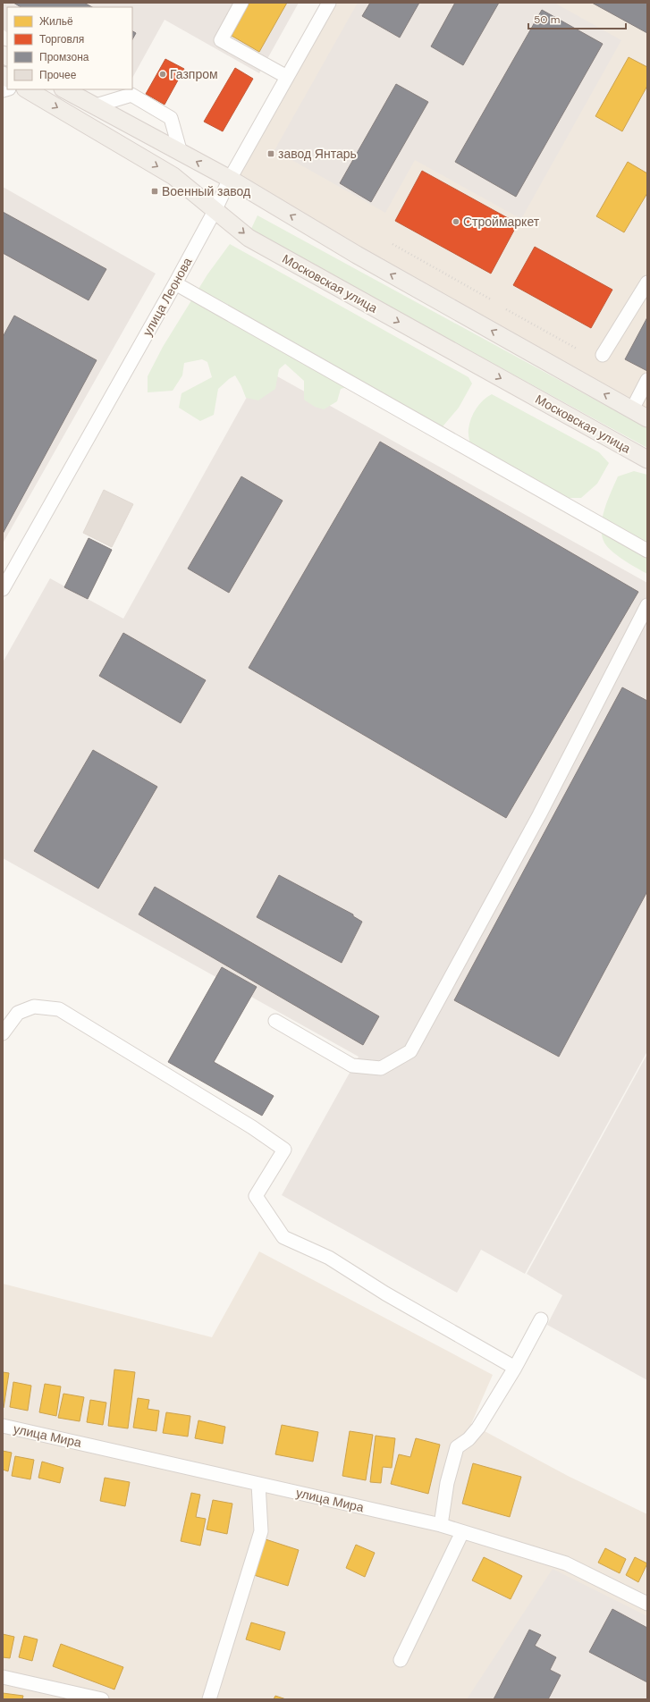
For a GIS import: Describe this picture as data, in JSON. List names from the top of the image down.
{
  "streets": {
    "main road": ["Московская улица"],
    "street": ["улица Леонова", "улица Мира"]
  },
  "crossings": [
    ["Московская улица", "улица Леонова"]
  ],
  "places": {
    "other": ["Газпром", "Строймаркет"],
    "transit": ["завод Янтарь", "Военный завод"]
  },
  "legend": [
    "Жильё",
    "Торговля",
    "Промзона",
    "Прочее"
  ],
  "scale_bar": "50 m"
}
